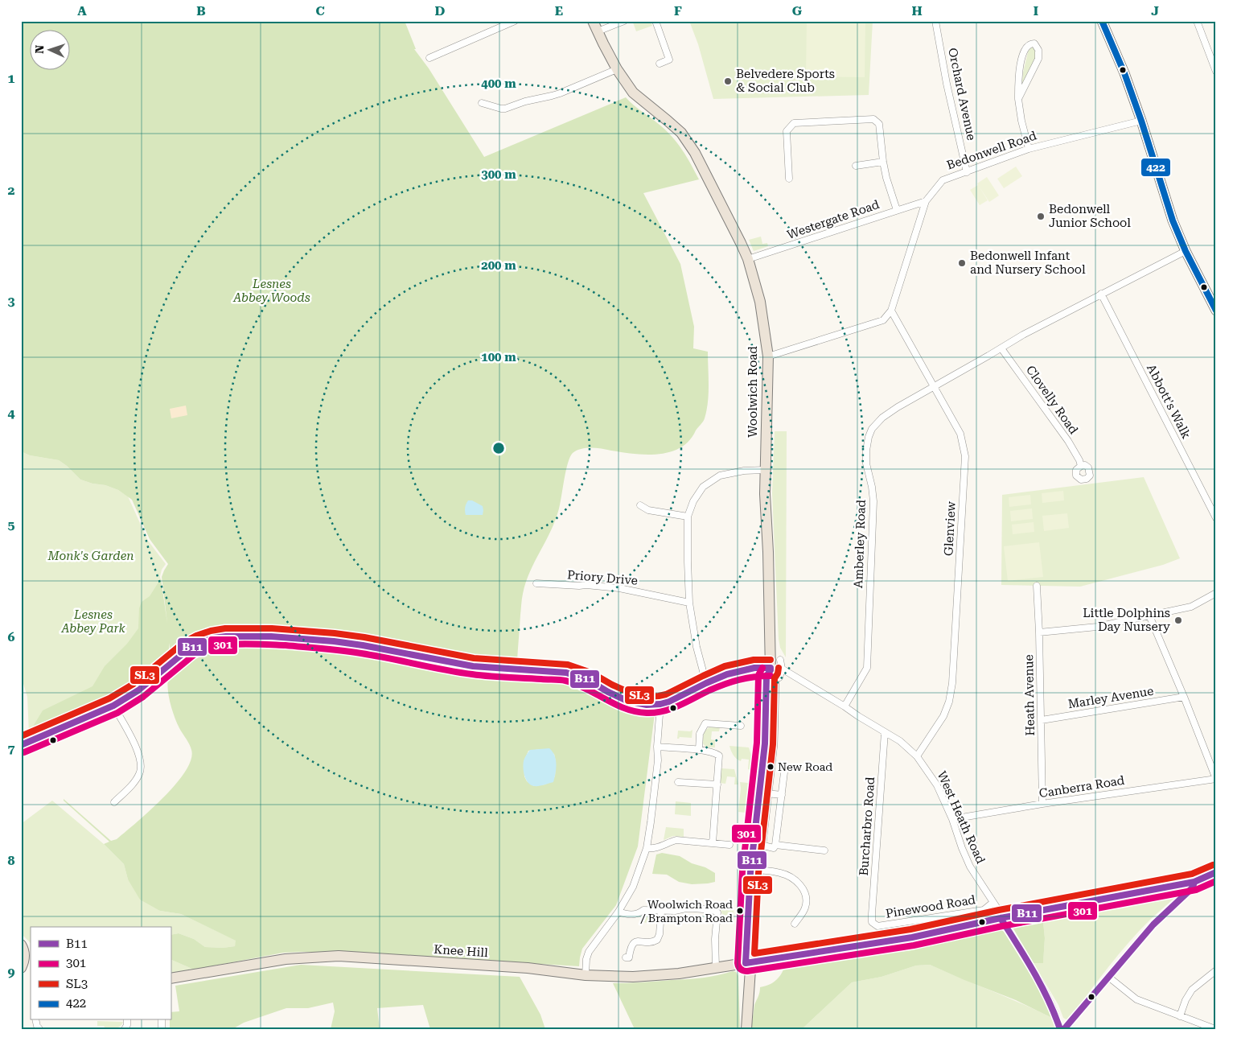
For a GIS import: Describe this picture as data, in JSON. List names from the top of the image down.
{
  "streets": {
    "main road": ["Woolwich Road", "Knee Hill"],
    "street": [
      "Orchard Avenue",
      "Bedonwell Road",
      "Westergate Road",
      "Clovelly Road",
      "Abbott's Walk",
      "Glenview",
      "Amberley Road",
      "Priory Drive",
      "Heath Avenue",
      "Marley Avenue",
      "Canberra Road",
      "West Heath Road",
      "Burcharbro Road",
      "Pinewood Road"
    ]
  },
  "crossings": [
    ["Orchard Avenue", "Bedonwell Road"],
    ["Bedonwell Road", "Westergate Road"],
    ["Bedonwell Road", "Glenview"],
    ["Westergate Road", "Woolwich Road"],
    ["Woolwich Road", "Knee Hill"],
    ["Clovelly Road", "Amberley Road"],
    ["Abbott's Walk", "Amberley Road"],
    ["Glenview", "Amberley Road"],
    ["Glenview", "West Heath Road"],
    ["Amberley Road", "West Heath Road"],
    ["Heath Avenue", "Marley Avenue"],
    ["Heath Avenue", "Canberra Road"],
    ["Canberra Road", "West Heath Road"],
    ["West Heath Road", "Burcharbro Road"],
    ["West Heath Road", "Pinewood Road"],
    ["Burcharbro Road", "Pinewood Road"]
  ],
  "parks": ["Lesnes Abbey Woods", "Monk's Garden", "Lesnes Abbey Park"],
  "places": [
    "Belvedere Sports & Social Club",
    "Bedonwell Junior School",
    "Bedonwell Infant and Nursery School",
    "Little Dolphins Day Nursery",
    "New Road",
    "Woolwich Road / Brampton Road"
  ],
  "lines": [
    "transit line 422",
    "transit line SL3",
    "transit line B11",
    "transit line 301"
  ],
  "legend": [
    "B11",
    "301",
    "SL3",
    "422"
  ],
  "north": "left",
  "grid": {
    "columns": [
      "A",
      "B",
      "C",
      "D",
      "E",
      "F",
      "G",
      "H",
      "I",
      "J"
    ],
    "rows": [
      "1",
      "2",
      "3",
      "4",
      "5",
      "6",
      "7",
      "8",
      "9"
    ]
  },
  "rings": [
    "400 m",
    "300 m",
    "200 m",
    "100 m"
  ]
}
